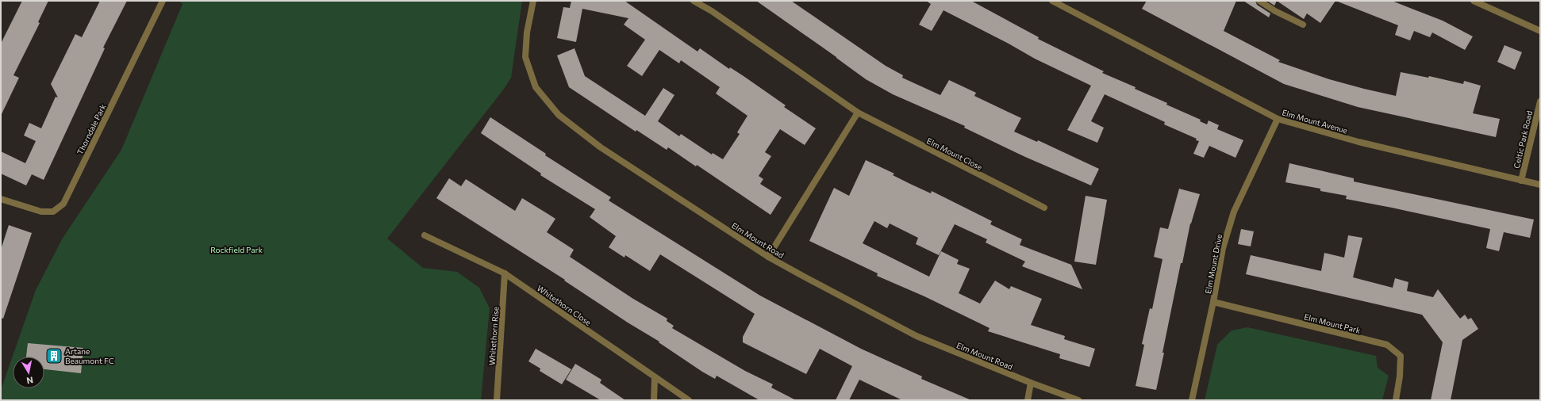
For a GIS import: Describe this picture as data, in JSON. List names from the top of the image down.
{
  "streets": {
    "street": [
      "Elm Mount Avenue",
      "Thorndale Park",
      "Celtic Park Road",
      "Elm Mount Close",
      "Elm Mount Road",
      "Elm Mount Drive",
      "Whitethorn Close",
      "Elm Mount Park",
      "Whitethorn Rise"
    ]
  },
  "crossings": [
    ["Elm Mount Avenue", "Celtic Park Road"],
    ["Elm Mount Avenue", "Elm Mount Drive"],
    ["Elm Mount Drive", "Elm Mount Park"],
    ["Whitethorn Close", "Whitethorn Rise"]
  ],
  "parks": ["Rockfield Park"],
  "places": {
    "building": ["Artane Beaumont FC"]
  },
  "north": "bottom"
}
